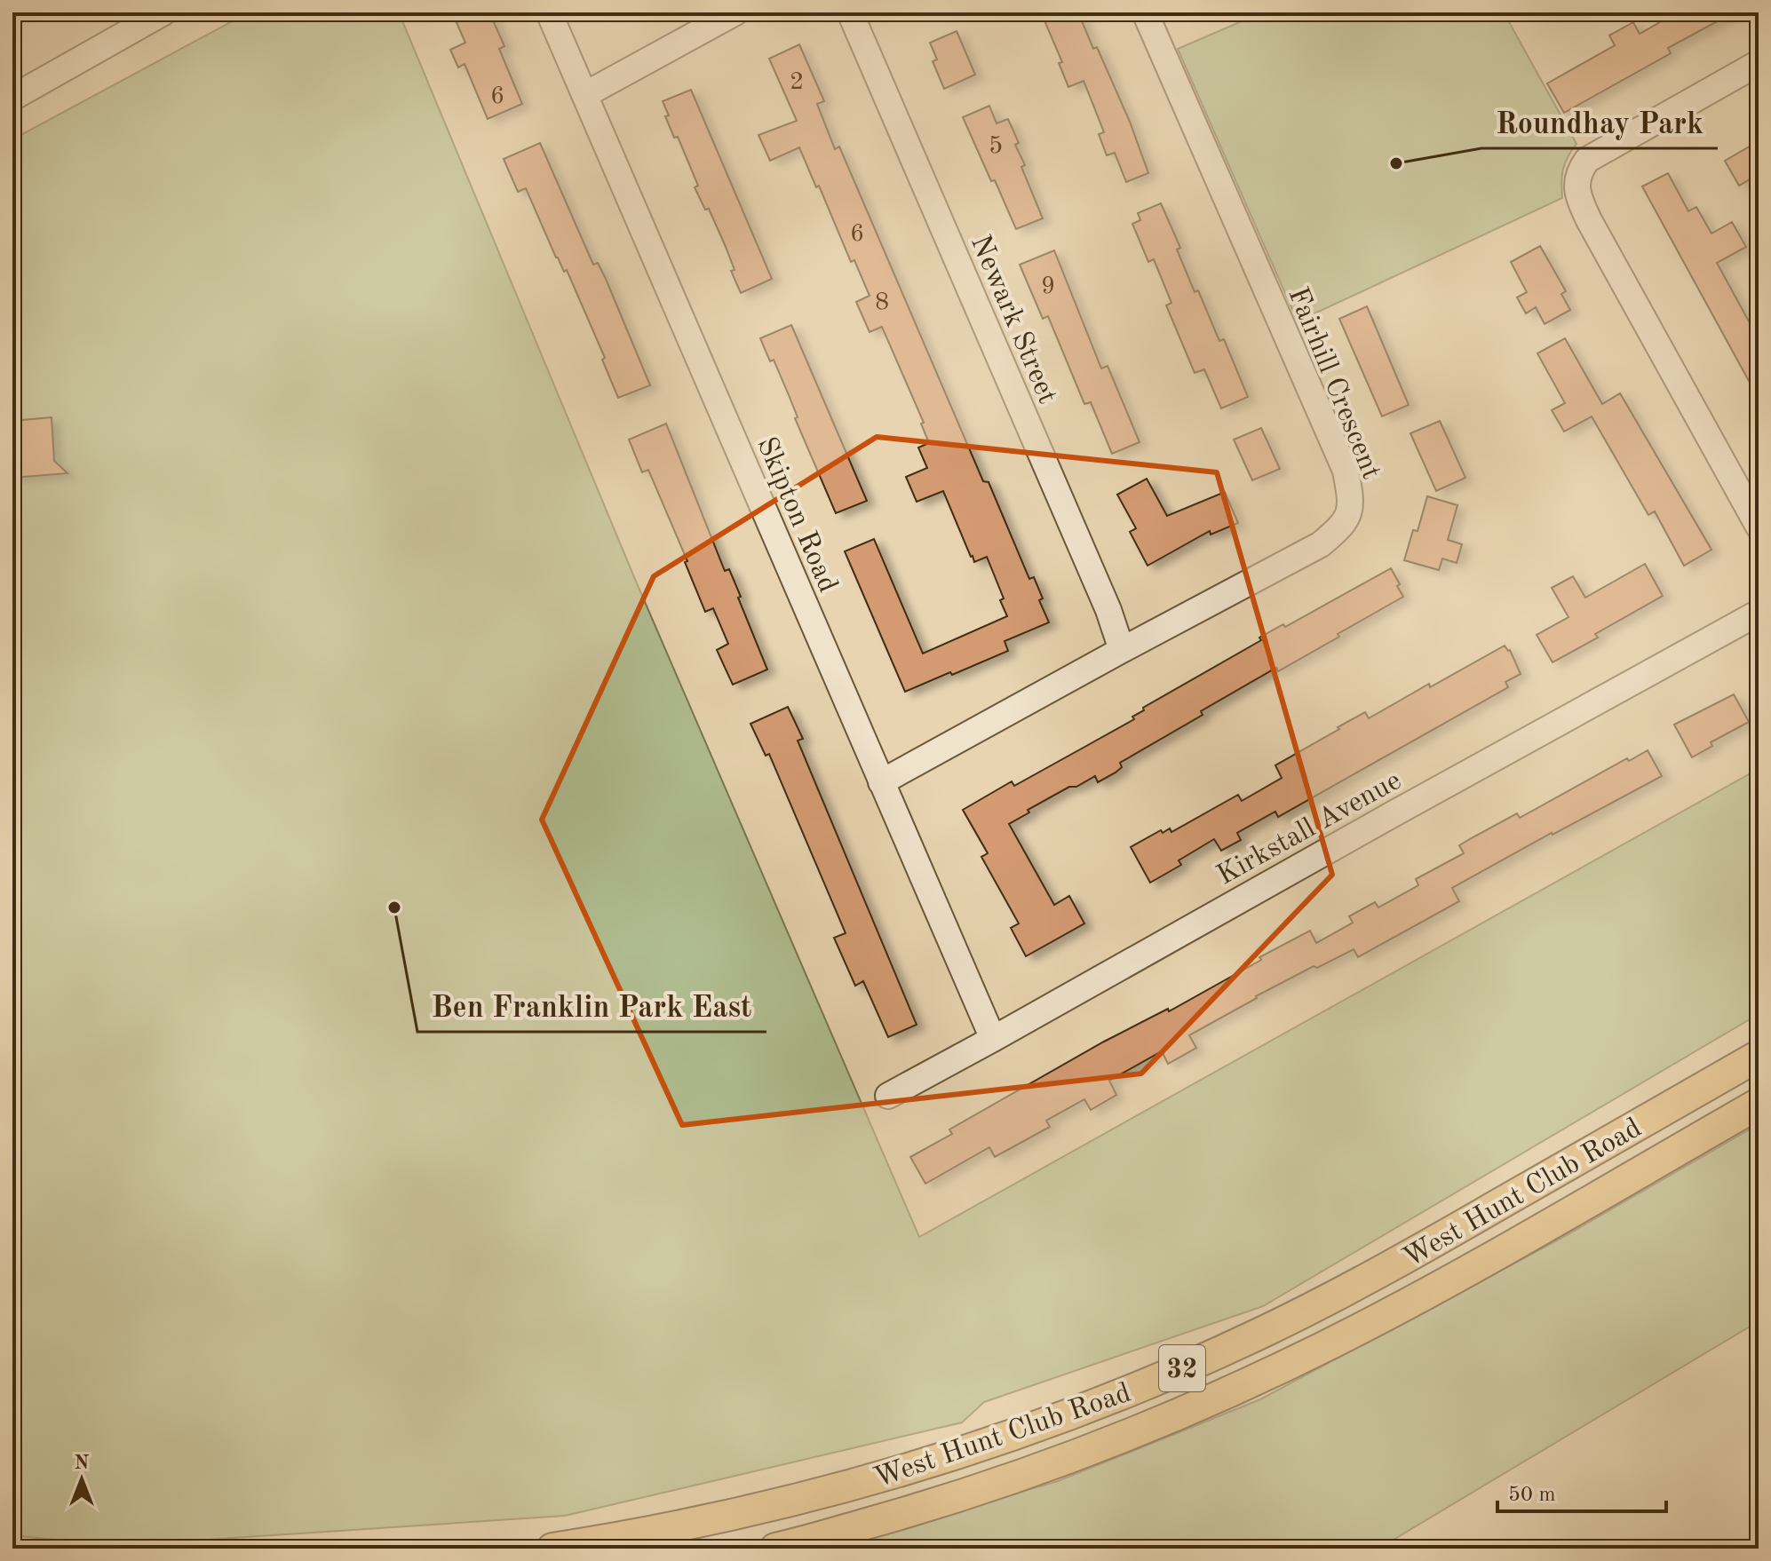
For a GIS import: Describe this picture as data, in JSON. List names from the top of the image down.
{
  "streets": {
    "main road": ["West Hunt Club Road", "32"],
    "street": [
      "Newark Street",
      "Fairhill Crescent",
      "Skipton Road",
      "Kirkstall Avenue"
    ]
  },
  "crossings": [
    ["Newark Street", "Fairhill Crescent"],
    ["Fairhill Crescent", "Skipton Road"],
    ["Skipton Road", "Kirkstall Avenue"]
  ],
  "places": ["Roundhay Park", "Ben Franklin Park East"],
  "house_numbers": [
    "2",
    "6",
    "5",
    "6",
    "9",
    "8"
  ],
  "scale_bar": "50 m",
  "north": "top"
}
